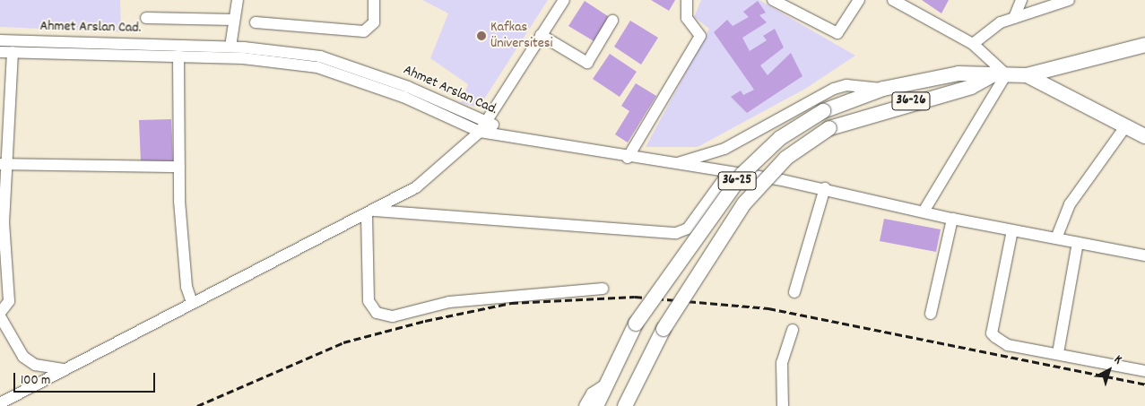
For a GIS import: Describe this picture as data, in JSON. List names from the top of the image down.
{
  "streets": {
    "main road": ["36-26", "36-25"],
    "street": ["Ahmet Arslan Cad."]
  },
  "crossings": [
    ["36-26", "36-25"]
  ],
  "places": ["Kafkas Üniversitesi"],
  "scale_bar": "100 m",
  "north": "top right"
}
